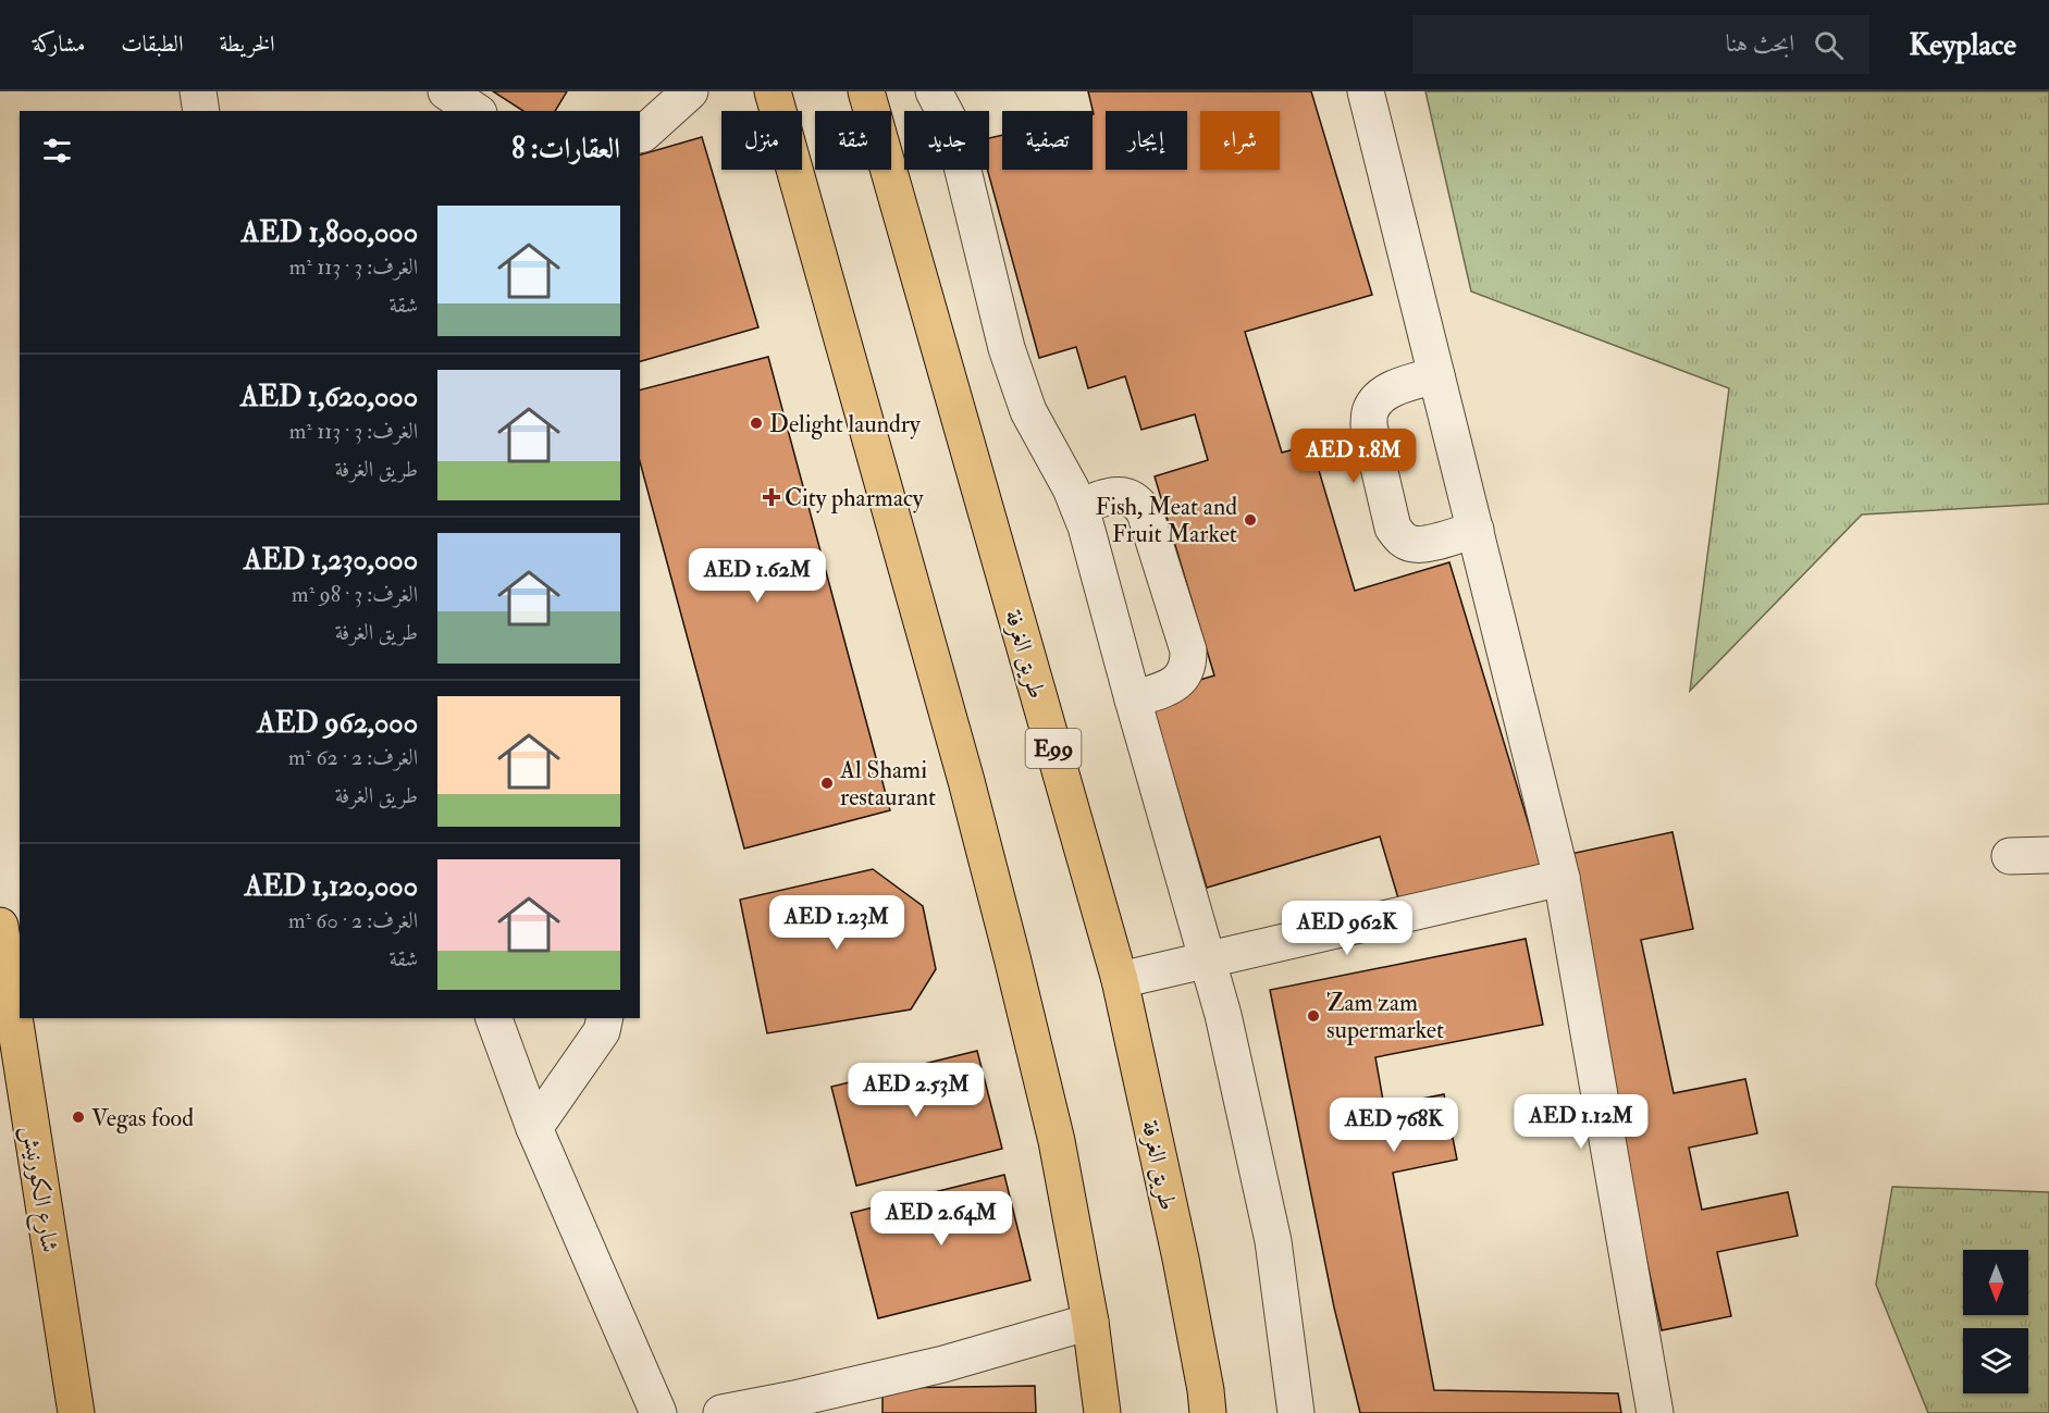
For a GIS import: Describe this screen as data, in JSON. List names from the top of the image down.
{
  "streets": {
    "highway": ["طريق الغرفة", "E99", "شارع الكورنيش"]
  },
  "places": {
    "other": [
      "Delight laundry",
      "Fish, Meat and Fruit Market",
      "Al Shami restaurant",
      "Zam zam supermarket",
      "Vegas food"
    ],
    "health": ["City pharmacy"]
  },
  "north": "bottom",
  "page": {
    "header": "Keyplace",
    "search": "ابحث هنا",
    "nav": ["الخريطة", "الطبقات", "مشاركة"],
    "chip": [
      "شراء",
      "إيجار",
      "تصفية",
      "جديد",
      "شقة",
      "منزل"
    ],
    "heading": "العقارات: 8",
    "list": [
      {
        "name": "AED 1,800,000",
        "note": "الغرف: 3 · 113 m² · شقة"
      },
      {
        "name": "AED 1,620,000",
        "note": "الغرف: 3 · 113 m² · طريق الغرفة"
      },
      {
        "name": "AED 1,230,000",
        "note": "الغرف: 3 · 98 m² · طريق الغرفة"
      },
      {
        "name": "AED 962,000",
        "note": "الغرف: 2 · 62 m² · طريق الغرفة"
      },
      {
        "name": "AED 1,120,000",
        "note": "الغرف: 2 · 60 m² · شقة"
      }
    ],
    "price": [
      "AED 1.8M",
      "AED 1.62M",
      "AED 1.23M",
      "AED 962K",
      "AED 2.53M",
      "AED 1.12M",
      "AED 768K",
      "AED 2.64M"
    ]
  }
}
